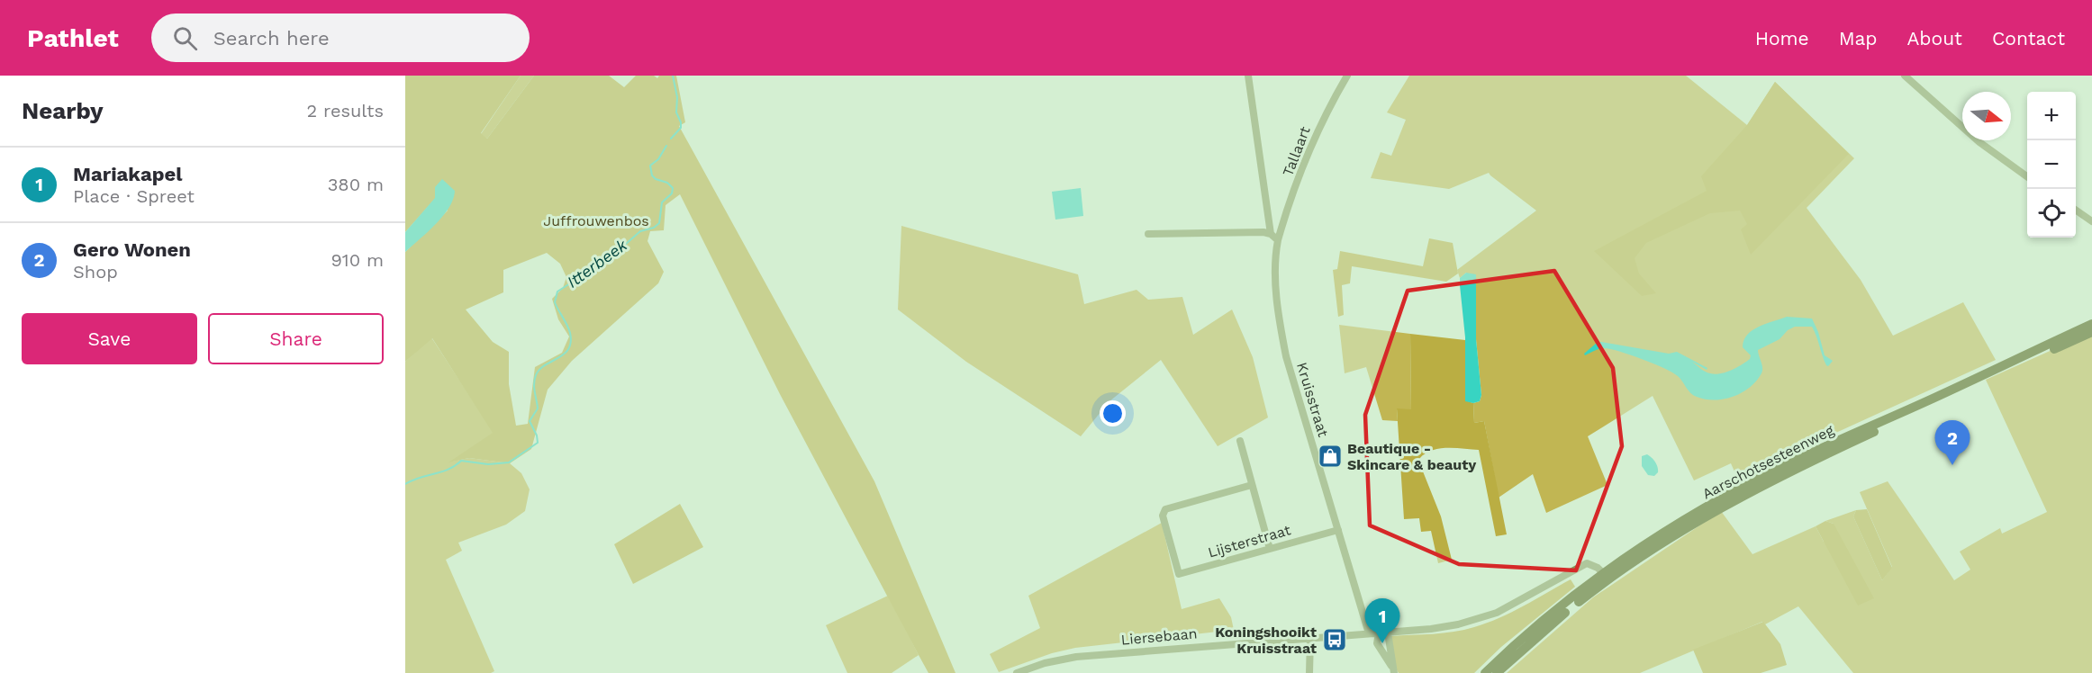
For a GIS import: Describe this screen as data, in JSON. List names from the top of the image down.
{
  "streets": {
    "main road": ["Aarschotsesteenweg"],
    "street": [
      "Tallaart",
      "Kruisstraat",
      "Lijsterstraat",
      "Liersebaan"
    ]
  },
  "crossings": [
    ["Tallaart", "Kruisstraat"],
    ["Kruisstraat", "Lijsterstraat"],
    ["Kruisstraat", "Liersebaan"],
    ["Aarschotsesteenweg", "Liersebaan"]
  ],
  "water": ["Itterbeek"],
  "parks": ["Juffrouwenbos"],
  "places": {
    "shop": ["Beautique - Skincare & beauty"],
    "bus stop": ["Koningshooikt Kruisstraat"]
  },
  "north": "right",
  "page": {
    "header": "Pathlet",
    "search": "Search here",
    "nav": [
      "Home",
      "Map",
      "About",
      "Contact"
    ],
    "heading": ["Nearby", "2 results"],
    "map_buttons": ["+", "−"],
    "list": [
      {
        "mark": "1",
        "name": "Mariakapel",
        "note": "Place · Spreet",
        "value": "380 m"
      },
      {
        "mark": "2",
        "name": "Gero Wonen",
        "note": "Shop",
        "value": "910 m"
      }
    ],
    "buttons": ["Save", "Share"],
    "pins": ["2", "1"]
  }
}
